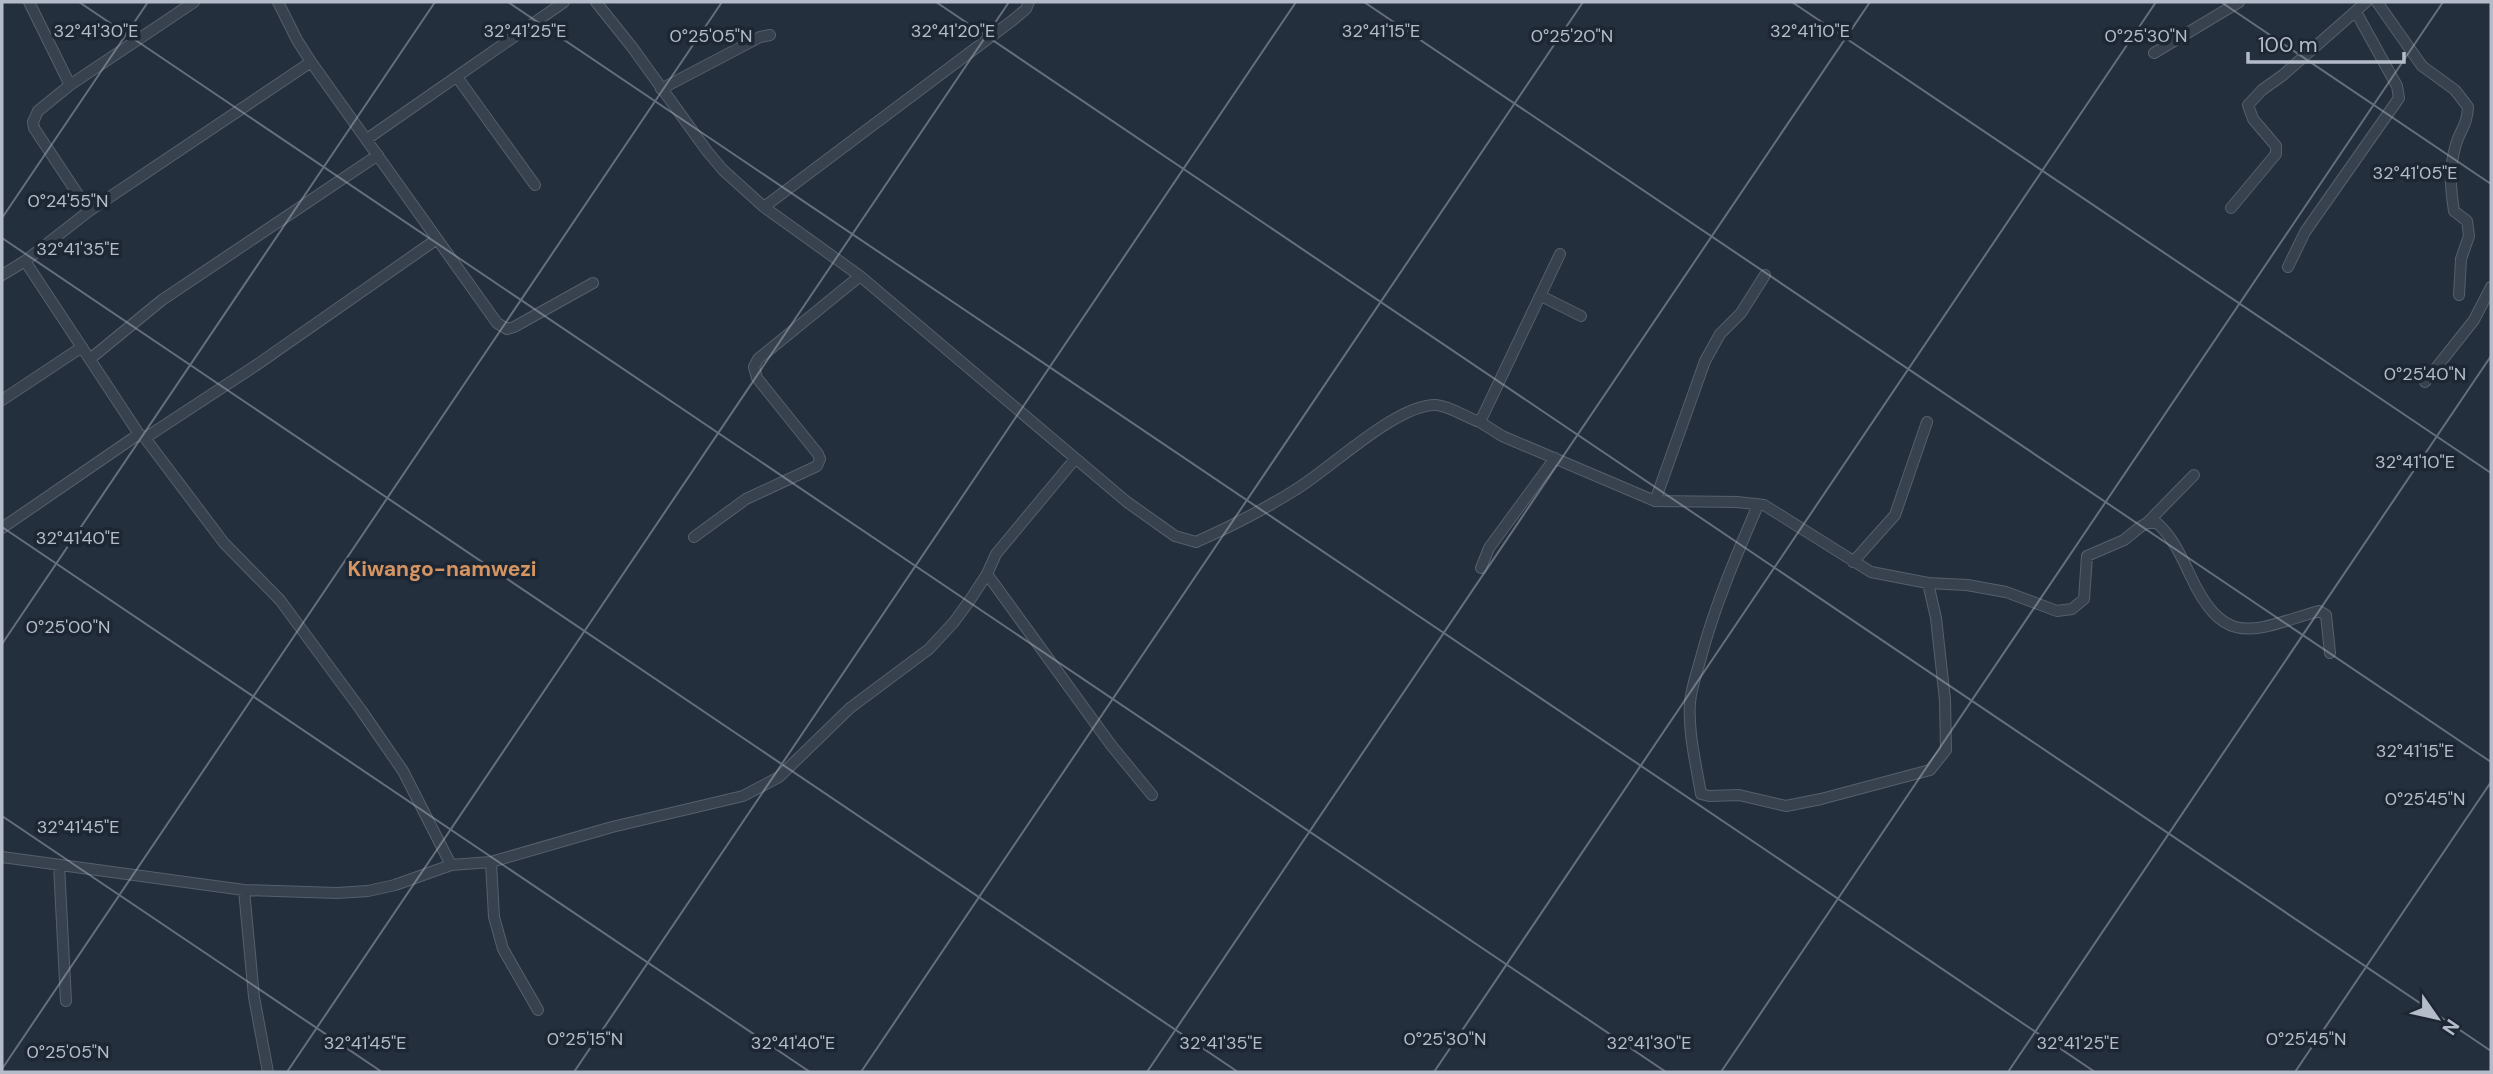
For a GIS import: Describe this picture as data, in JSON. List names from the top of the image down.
{
  "districts": ["Kiwango-namwezi"],
  "scale_bar": "100 m",
  "north": "bottom right",
  "coordinates": [
    "32°41'30\"E",
    "32°41'25\"E",
    "32°41'20\"E",
    "32°41'15\"E",
    "32°41'10\"E",
    "0°25'20\"N",
    "0°25'30\"N",
    "0°25'05\"N",
    "32°41'05\"E",
    "0°24'55\"N",
    "32°41'35\"E",
    "0°25'40\"N",
    "32°41'40\"E",
    "0°25'00\"N",
    "0°25'45\"N",
    "32°41'45\"E",
    "0°25'15\"N"
  ]
}
